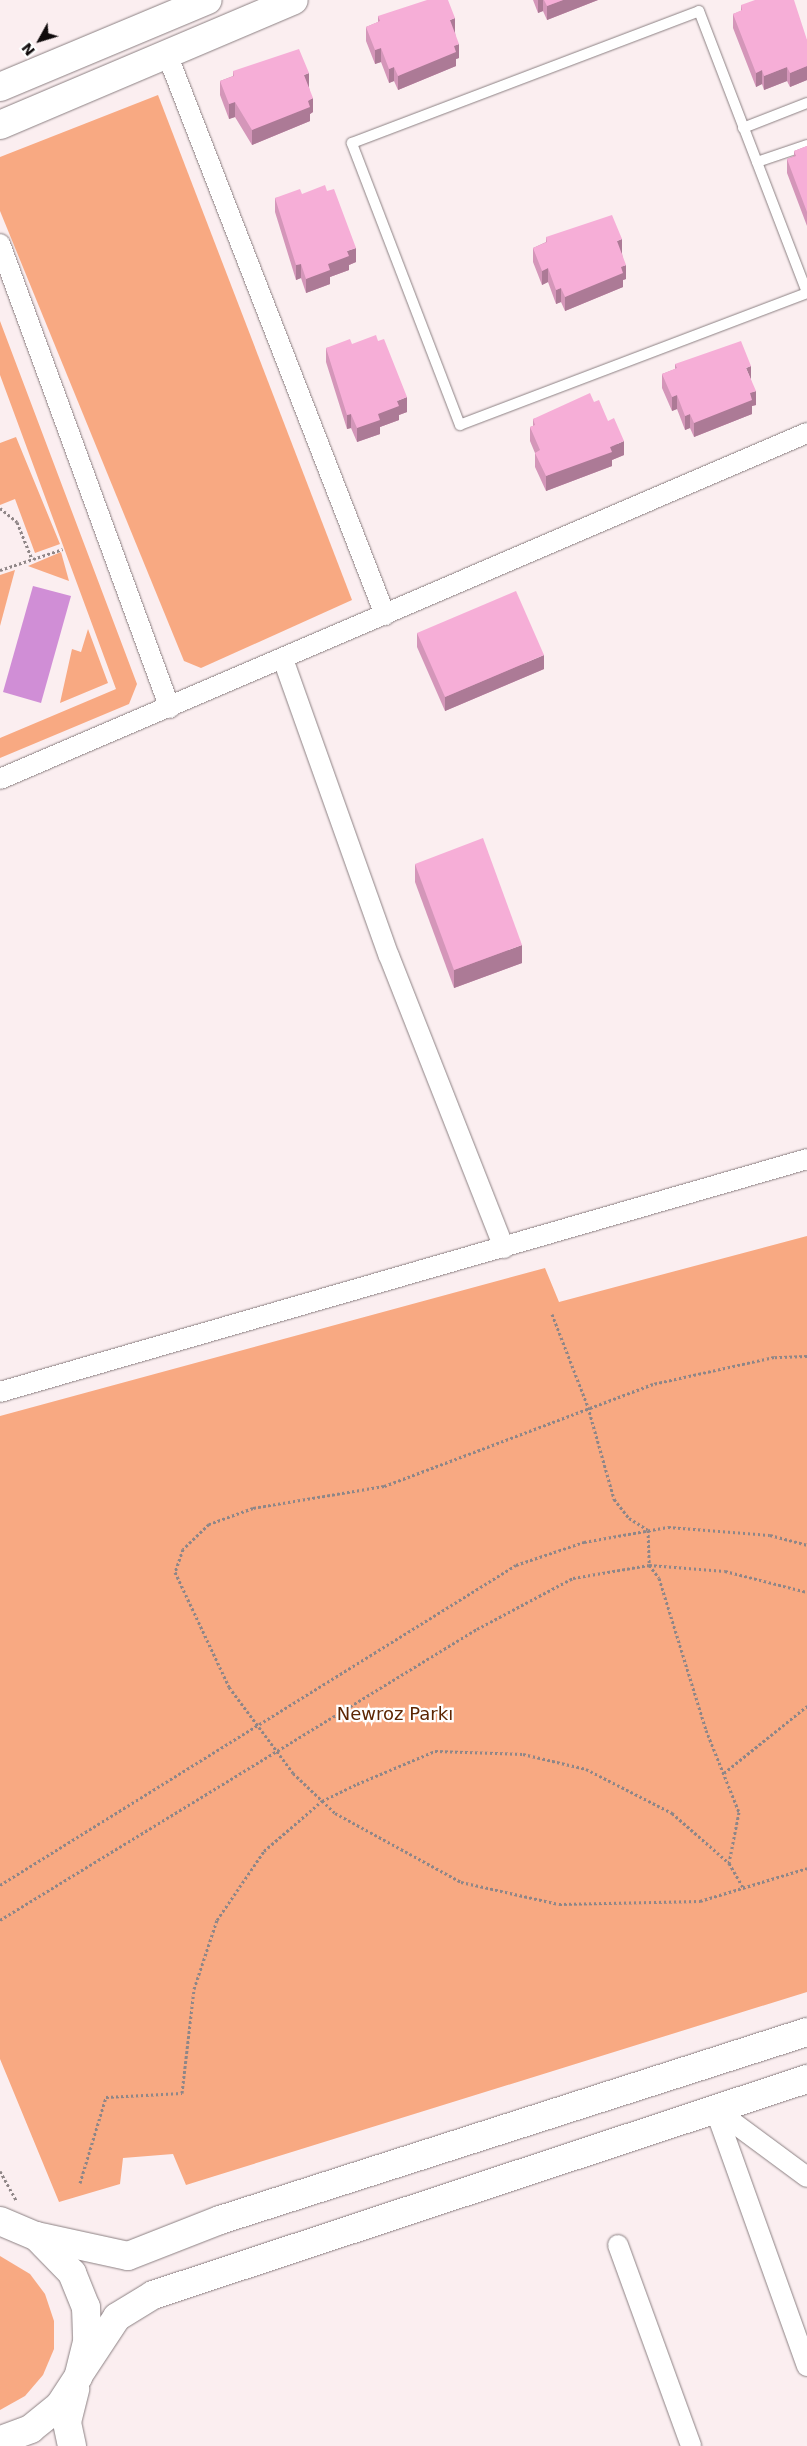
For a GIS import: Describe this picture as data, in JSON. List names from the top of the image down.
{
  "parks": ["Newroz Parkı"],
  "north": "bottom left"
}
